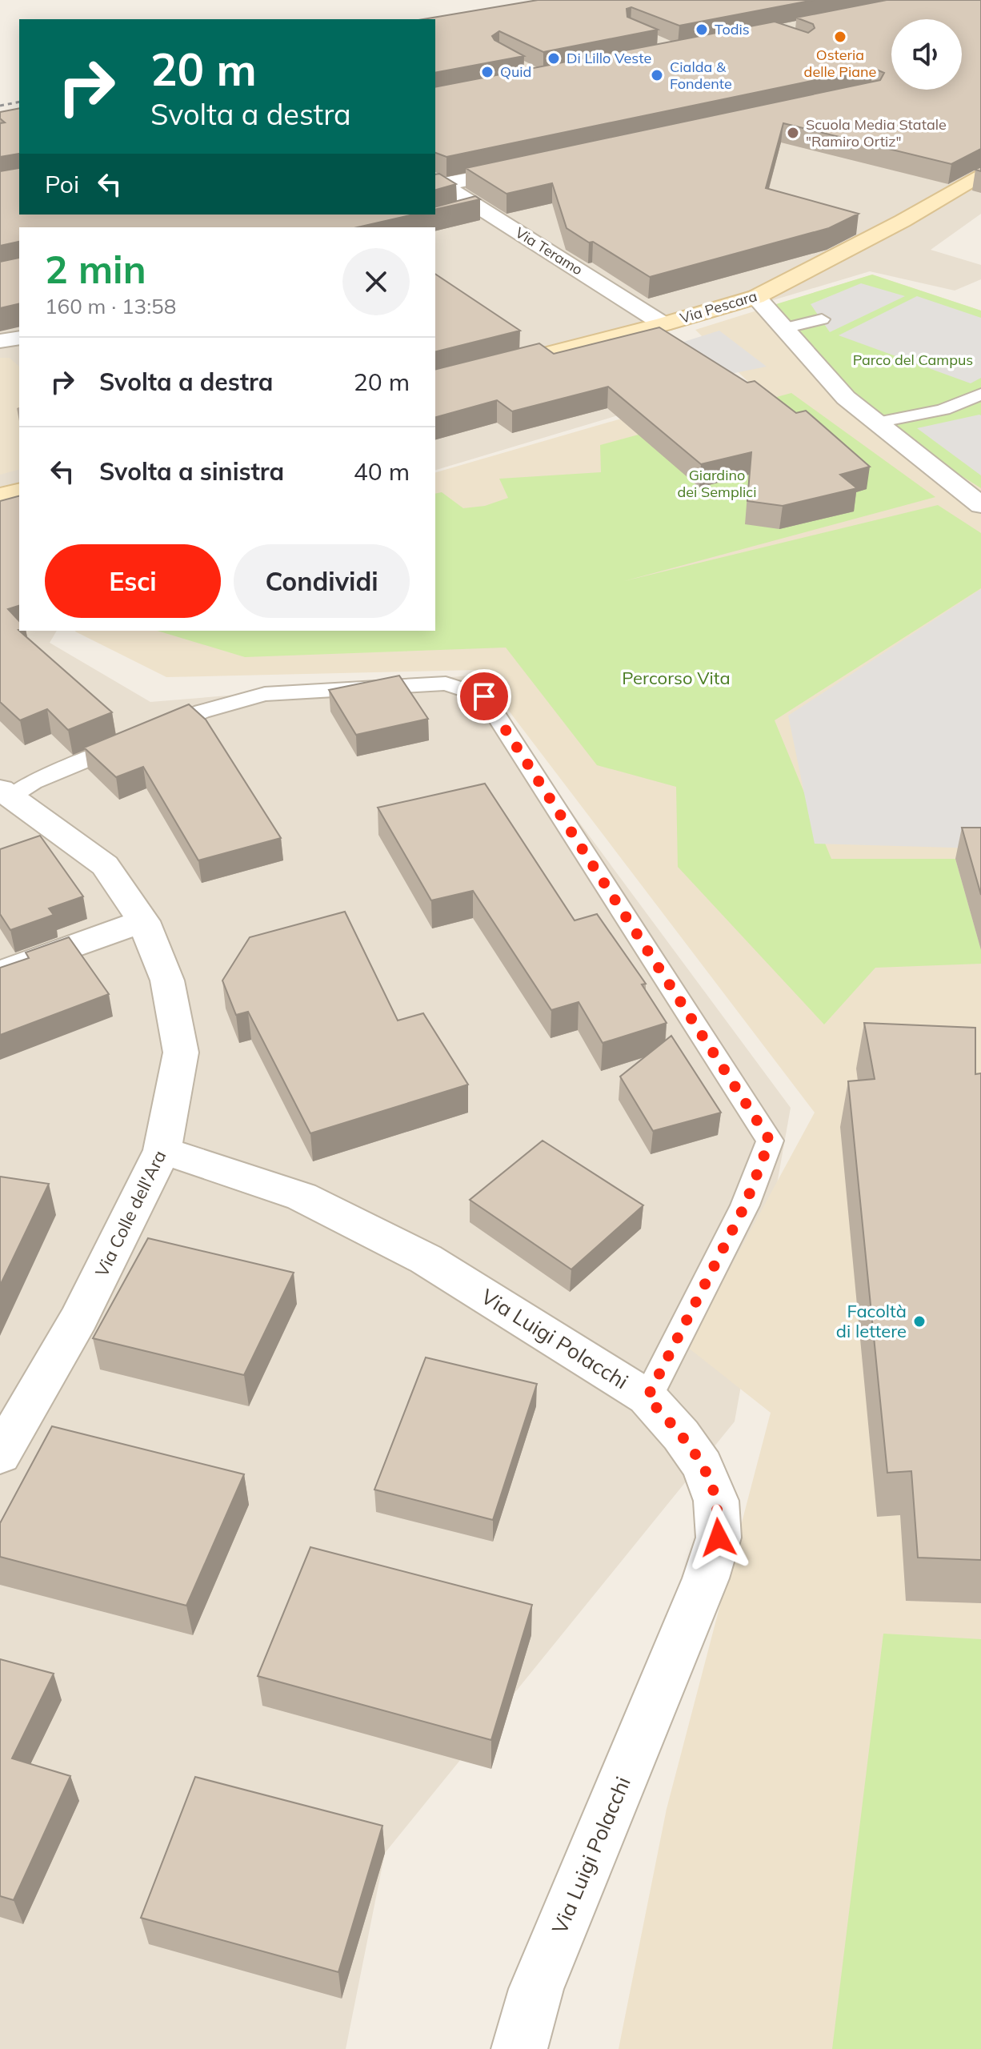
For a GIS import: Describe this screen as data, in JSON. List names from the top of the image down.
{
  "streets": {
    "street": [
      "Via Teramo",
      "Via Pescara",
      "Via Colle dell'Ara",
      "Via Luigi Polacchi"
    ]
  },
  "crossings": [
    ["Via Teramo", "Via Pescara"],
    ["Via Colle dell'Ara", "Via Luigi Polacchi"]
  ],
  "parks": ["Parco del Campus", "Giardino dei Semplici", "Percorso Vita"],
  "places": [
    "Todis",
    "Osteria delle Piane",
    "Di Lillo Veste",
    "Quid",
    "Cialda & Fondente",
    "Scuola Media Statale \"Ramiro Ortiz\"",
    "Facoltà di lettere"
  ],
  "page": {
    "turn": ["20 m", "Svolta a destra"],
    "then": "Poi",
    "heading": ["2 min", "160 m · 13:58"],
    "list": [
      {
        "name": "Svolta a destra",
        "value": "20 m"
      },
      {
        "name": "Svolta a sinistra",
        "value": "40 m"
      }
    ],
    "buttons": ["Esci", "Condividi"]
  }
}
